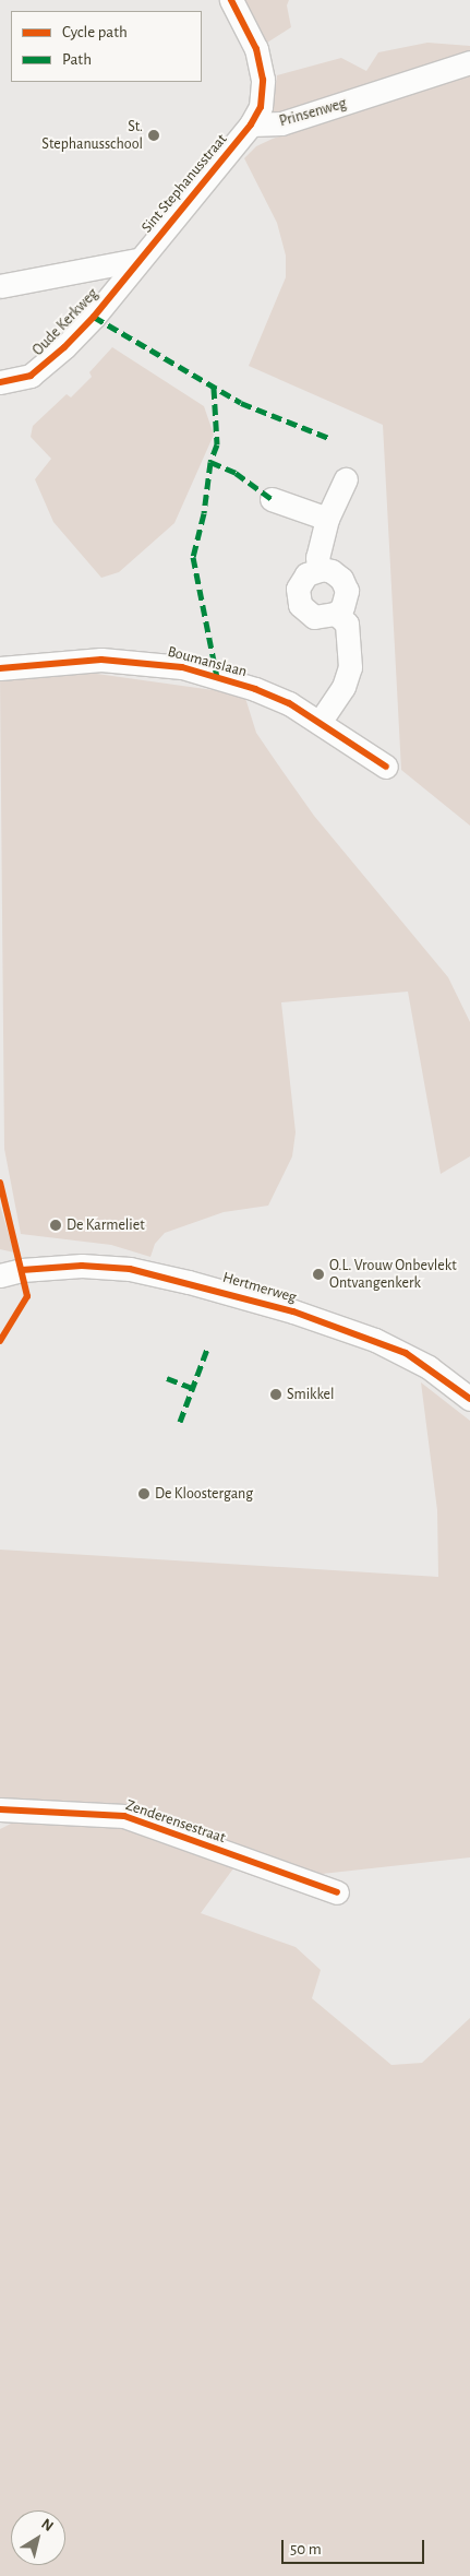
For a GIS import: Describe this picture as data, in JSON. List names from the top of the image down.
{
  "streets": {
    "street": [
      "Prinsenweg",
      "Sint Stephanusstraat",
      "Oude Kerkweg",
      "Boumanslaan",
      "Hertmerweg",
      "Zenderensestraat"
    ]
  },
  "crossings": [
    ["Prinsenweg", "Sint Stephanusstraat"],
    ["Sint Stephanusstraat", "Oude Kerkweg"]
  ],
  "places": [
    "St. Stephanusschool",
    "De Karmeliet",
    "O.L. Vrouw Onbevlekt Ontvangenkerk",
    "Smikkel",
    "De Kloostergang"
  ],
  "legend": ["Cycle path", "Path"],
  "scale_bar": "50 m",
  "north": "top right"
}
